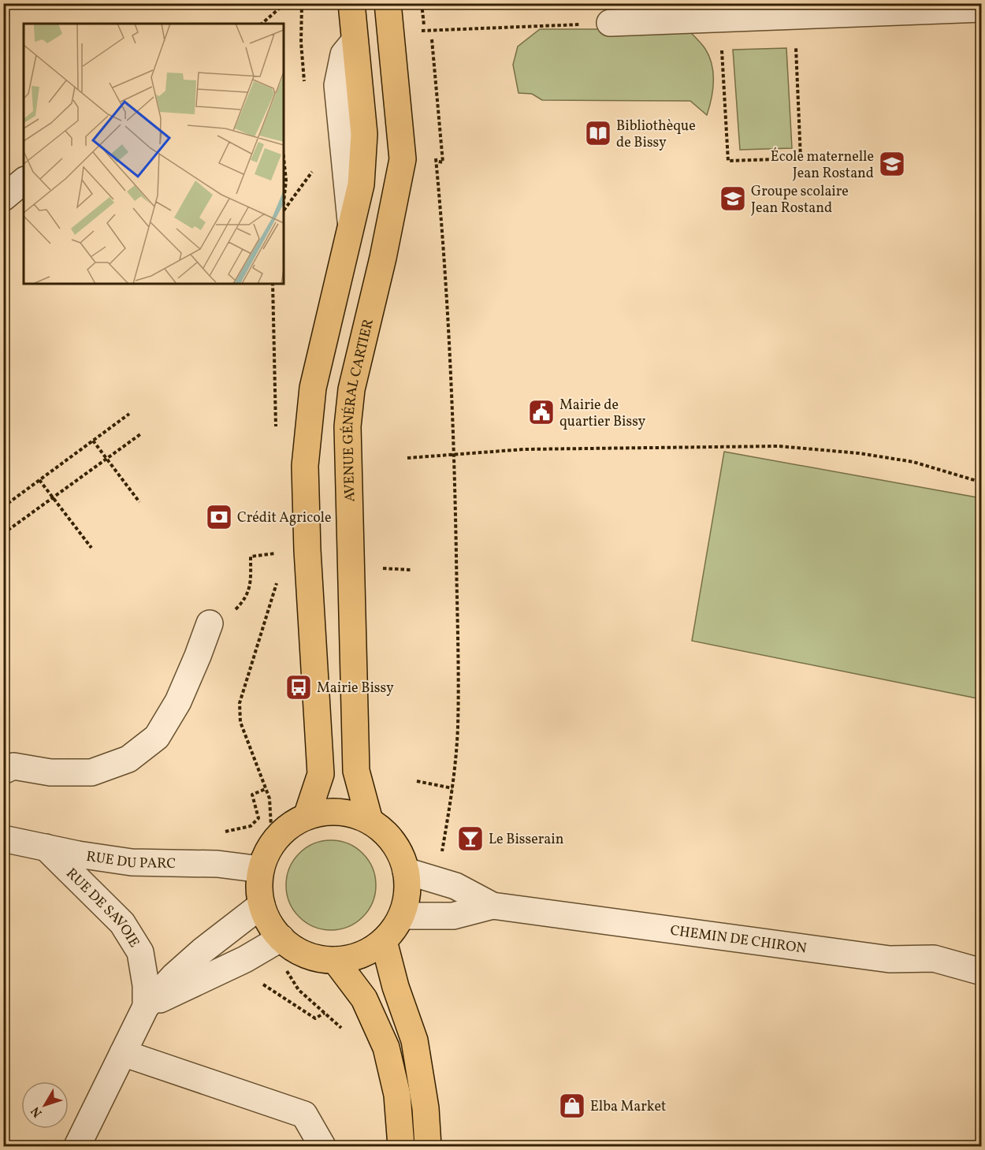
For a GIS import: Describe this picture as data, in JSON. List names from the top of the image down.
{
  "streets": {
    "main road": ["AVENUE GÉNÉRAL CARTIER"],
    "street": ["RUE DU PARC", "RUE DE SAVOIE", "CHEMIN DE CHIRON"]
  },
  "crossings": [
    ["AVENUE GÉNÉRAL CARTIER", "RUE DU PARC"],
    ["AVENUE GÉNÉRAL CARTIER", "RUE DE SAVOIE"],
    ["AVENUE GÉNÉRAL CARTIER", "CHEMIN DE CHIRON"],
    ["RUE DU PARC", "RUE DE SAVOIE"],
    ["RUE DU PARC", "CHEMIN DE CHIRON"],
    ["RUE DE SAVOIE", "CHEMIN DE CHIRON"]
  ],
  "places": {
    "library": ["Bibliothèque de Bissy"],
    "school or university": ["École maternelle Jean Rostand", "Groupe scolaire Jean Rostand"],
    "public building": ["Mairie de quartier Bissy"],
    "bank": ["Crédit Agricole"],
    "bus stop": ["Mairie Bissy"],
    "bar": ["Le Bisserain"],
    "shop": ["Elba Market"]
  },
  "north": "bottom left"
}
